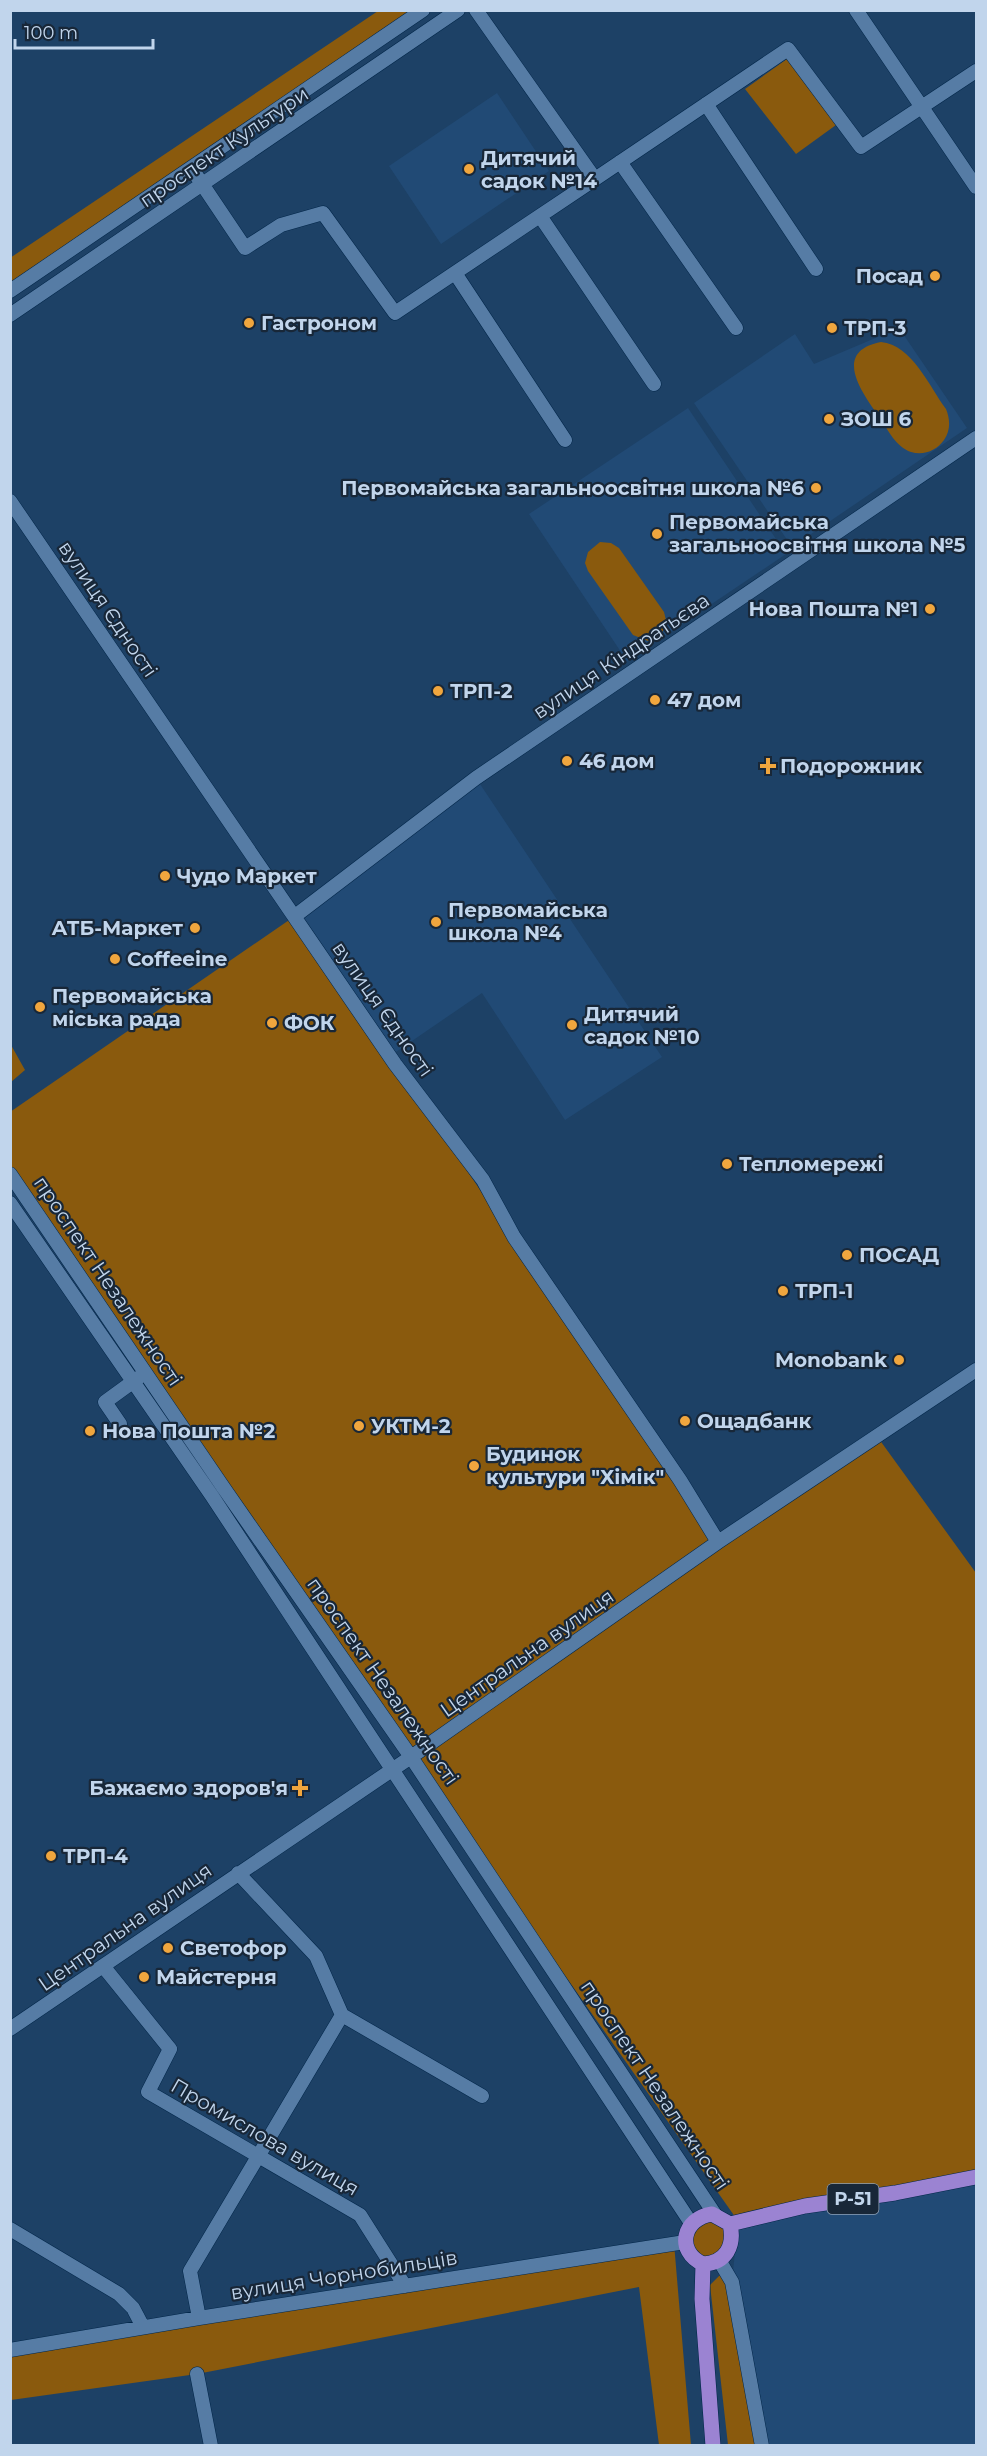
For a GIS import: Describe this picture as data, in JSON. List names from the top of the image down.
{
  "streets": {
    "main road": ["Р-51"],
    "street": [
      "проспект Культури",
      "вулиця Єдності",
      "вулиця Кіндратьєва",
      "проспект Незалежності",
      "Центральна вулиця",
      "Промислова вулиця",
      "вулиця Чорнобильців"
    ]
  },
  "crossings": [
    ["вулиця Єдності", "вулиця Кіндратьєва"],
    ["вулиця Єдності", "Центральна вулиця"],
    ["проспект Незалежності", "Центральна вулиця"],
    ["проспект Незалежності", "Р-51"],
    ["проспект Незалежності", "вулиця Чорнобильців"],
    ["Центральна вулиця", "Промислова вулиця"],
    ["Промислова вулиця", "вулиця Чорнобильців"],
    ["Р-51", "вулиця Чорнобильців"]
  ],
  "places": {
    "other": [
      "Дитячий садок №14",
      "Посад",
      "Гастроном",
      "ТРП-3",
      "ЗОШ 6",
      "Первомайська загальноосвітня школа №6",
      "Первомайська загальноосвітня школа №5",
      "Нова Пошта №1",
      "ТРП-2",
      "47 дом",
      "46 дом",
      "Чудо Маркет",
      "Первомайська школа №4",
      "АТБ-Маркет",
      "Coffeeine",
      "Первомайська мiська рада",
      "ФОК",
      "Дитячий садок №10",
      "Тепломережі",
      "ПОСАД",
      "ТРП-1",
      "Monobank",
      "Ощадбанк",
      "УКТМ-2",
      "Нова Пошта №2",
      "Будинок культури \"Хімік\"",
      "ТРП-4",
      "Светофор",
      "Майстерня"
    ],
    "health": ["Подорожник", "Бажаємо здоров'я"]
  },
  "scale_bar": "100 m"
}
